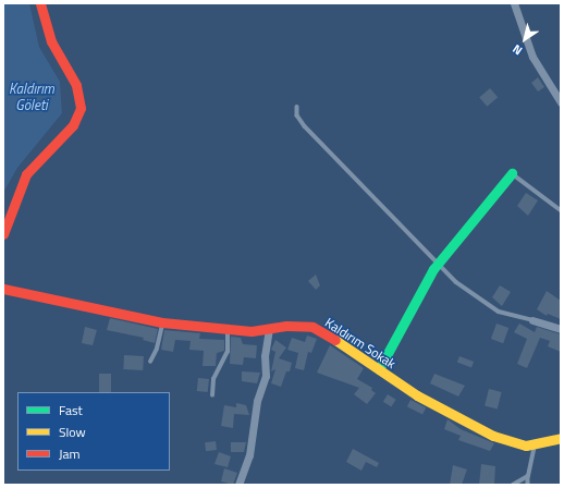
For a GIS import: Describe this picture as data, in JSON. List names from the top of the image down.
{
  "streets": {
    "street": ["Kaldırım Sokak"]
  },
  "water": ["Kaldırım Göleti"],
  "legend": ["Fast", "Slow", "Jam"],
  "north": "bottom left"
}
